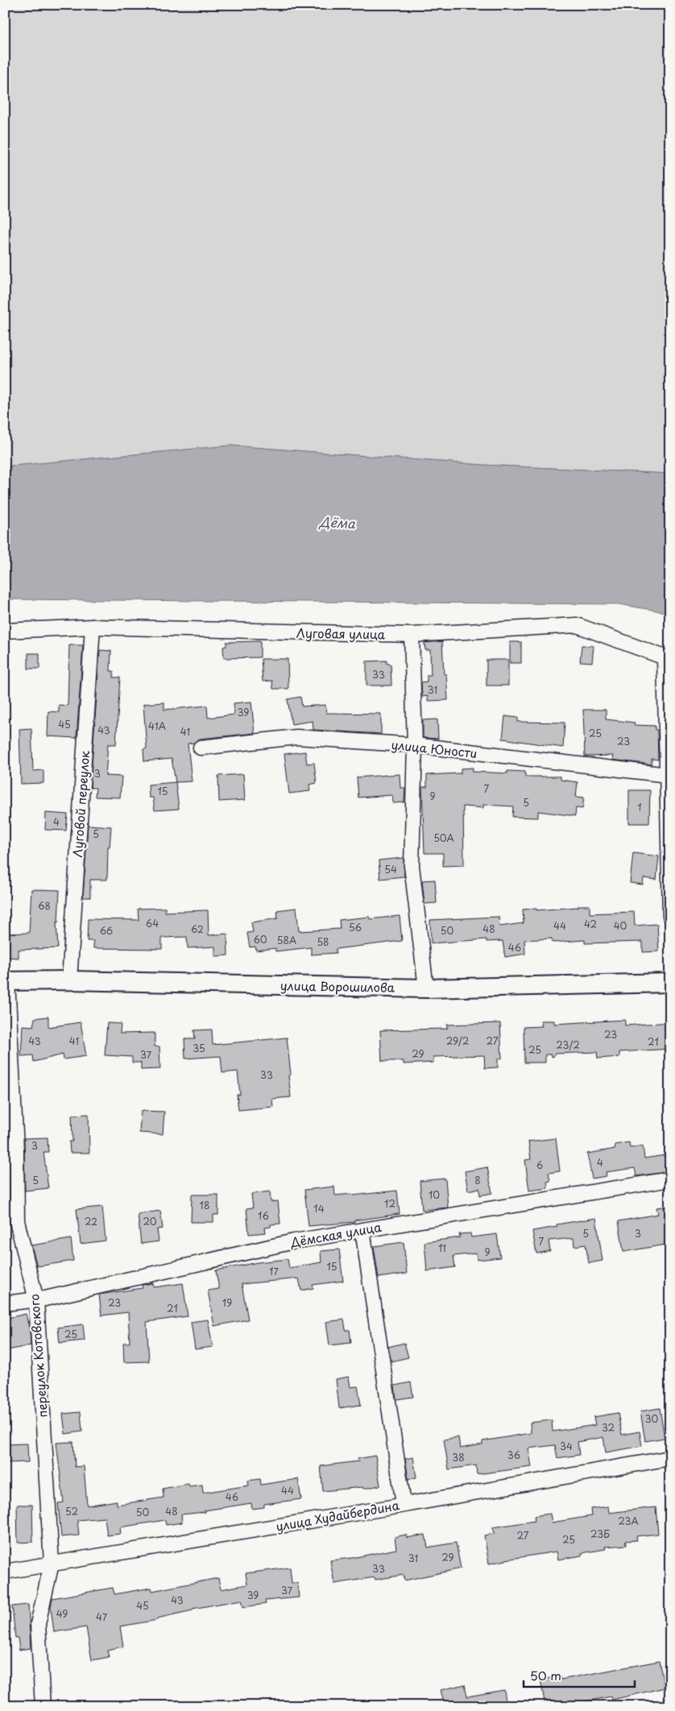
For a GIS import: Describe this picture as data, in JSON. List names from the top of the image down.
{
  "streets": {
    "street": [
      "Луговая улица",
      "улица Юности",
      "Луговой переулок",
      "улица Ворошилова",
      "Дёмская улица",
      "переулок Котовского",
      "улица Худайбердина"
    ]
  },
  "crossings": [
    ["Луговая улица", "Луговой переулок"],
    ["Луговой переулок", "улица Ворошилова"],
    ["улица Ворошилова", "переулок Котовского"],
    ["Дёмская улица", "переулок Котовского"],
    ["переулок Котовского", "улица Худайбердина"]
  ],
  "water": ["Дёма"],
  "house_numbers": [
    "33",
    "31",
    "39",
    "45",
    "41А",
    "43",
    "41",
    "25",
    "23",
    "3",
    "7",
    "15",
    "9",
    "5",
    "1",
    "4",
    "5",
    "50А",
    "54",
    "68",
    "64",
    "42",
    "44",
    "40",
    "56",
    "62",
    "48",
    "66",
    "50",
    "60",
    "58А",
    "58",
    "46",
    "23",
    "43",
    "41",
    "29/2",
    "27",
    "21",
    "23/2",
    "35",
    "25",
    "29",
    "37",
    "33",
    "3",
    "4",
    "6",
    "5",
    "8",
    "10",
    "12",
    "18",
    "14",
    "16",
    "22",
    "20",
    "5",
    "3",
    "7",
    "11",
    "9",
    "15",
    "17",
    "23",
    "19",
    "21",
    "25",
    "30",
    "32",
    "34",
    "36",
    "38",
    "44",
    "46",
    "52",
    "48",
    "50",
    "23А",
    "23Б",
    "27",
    "25",
    "29",
    "31",
    "33",
    "37",
    "39",
    "43",
    "45",
    "49",
    "47"
  ],
  "scale_bar": "50 m"
}
